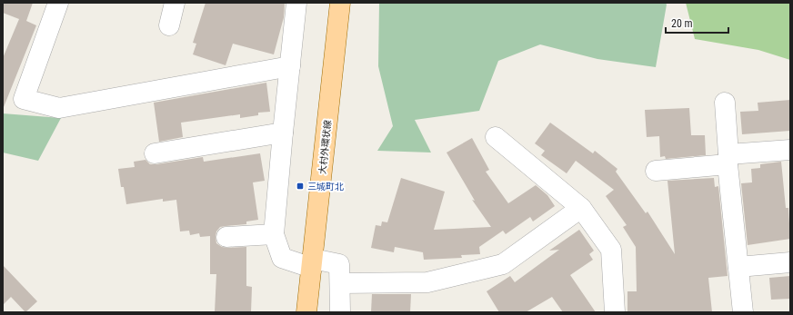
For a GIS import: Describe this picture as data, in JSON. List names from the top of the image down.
{
  "streets": {
    "main road": ["大村外環状線"]
  },
  "places": {
    "transit": ["三城町北"]
  },
  "scale_bar": "20 m"
}
